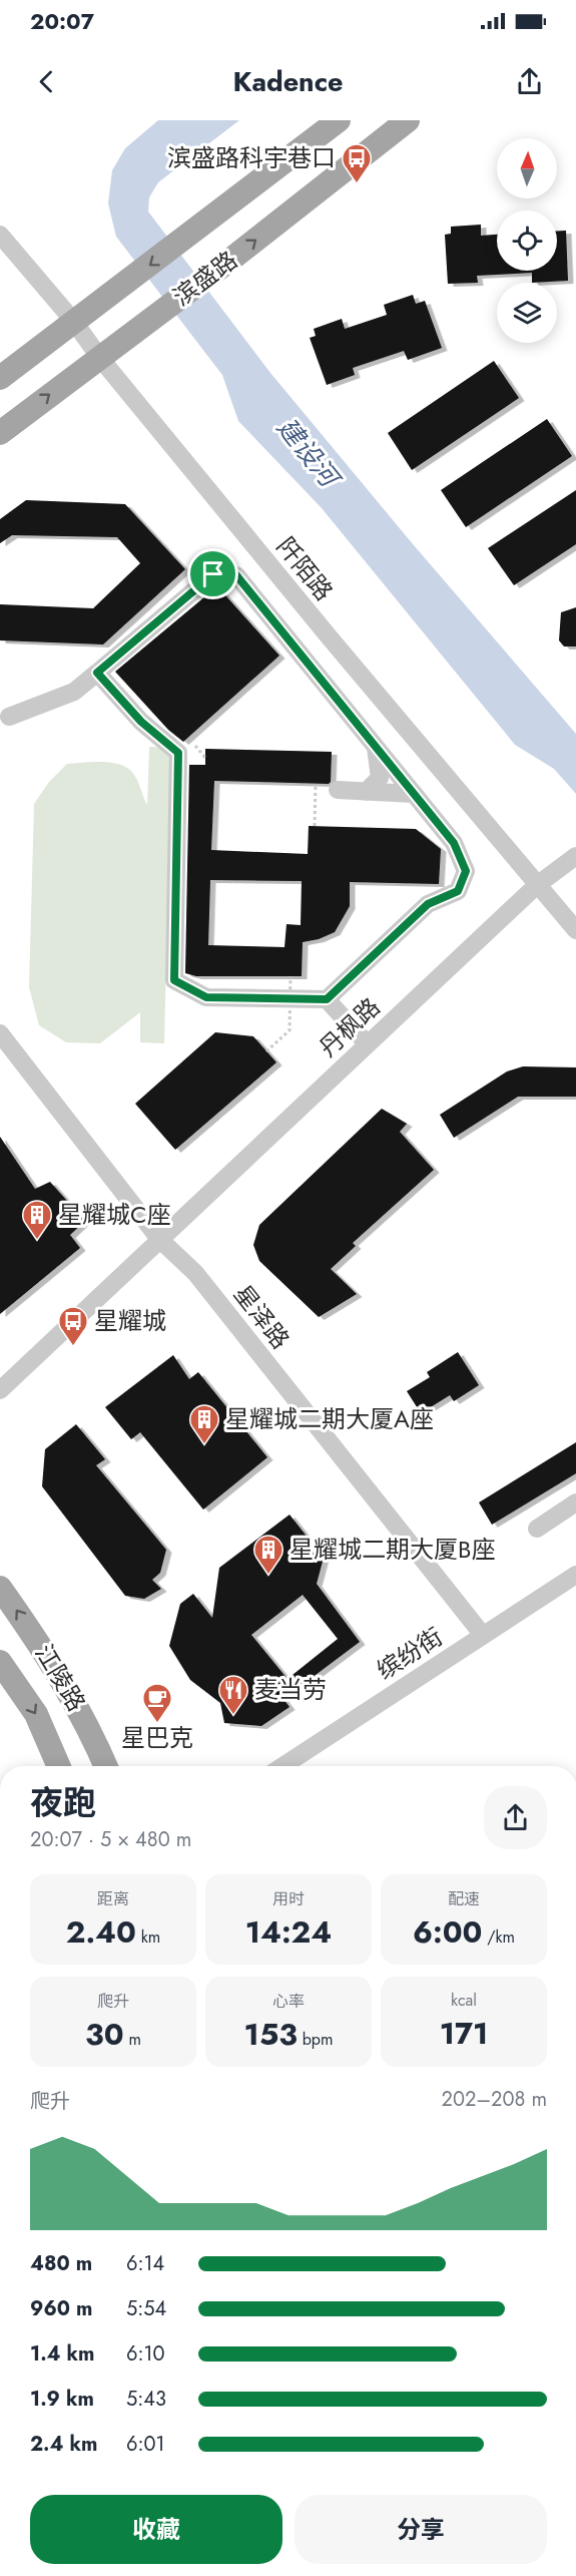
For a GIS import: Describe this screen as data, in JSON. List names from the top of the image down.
{
  "streets": {
    "main road": ["滨盛路", "江陵路"],
    "street": [
      "阡陌路",
      "丹枫路",
      "星泽路",
      "缤纷街"
    ]
  },
  "crossings": [
    ["滨盛路", "阡陌路"],
    ["阡陌路", "丹枫路"],
    ["丹枫路", "星泽路"],
    ["星泽路", "缤纷街"]
  ],
  "water": ["建设河"],
  "places": {
    "bus stop": ["滨盛路科宇巷口", "星耀城"],
    "building": ["星耀城C座", "星耀城二期大厦A座", "星耀城二期大厦B座"],
    "restaurant": ["麦当劳"],
    "cafe": ["星巴克"]
  },
  "north": "top",
  "page": {
    "status": "20:07",
    "header": "Kadence",
    "heading": ["夜跑", "20:07 · 5 × 480 m"],
    "stats": [
      ["距离", "2.40 km"],
      ["用时", "14:24"],
      ["配速", "6:00 /km"],
      ["爬升", "30 m"],
      ["心率", "153 bpm"],
      ["kcal", "171"]
    ],
    "chart": ["爬升", "202–208 m"],
    "list": [
      {
        "name": "480 m",
        "note": "6:14"
      },
      {
        "name": "960 m",
        "note": "5:54"
      },
      {
        "name": "1.4 km",
        "note": "6:10"
      },
      {
        "name": "1.9 km",
        "note": "5:43"
      },
      {
        "name": "2.4 km",
        "note": "6:01"
      }
    ],
    "buttons": ["收藏", "分享"]
  }
}
